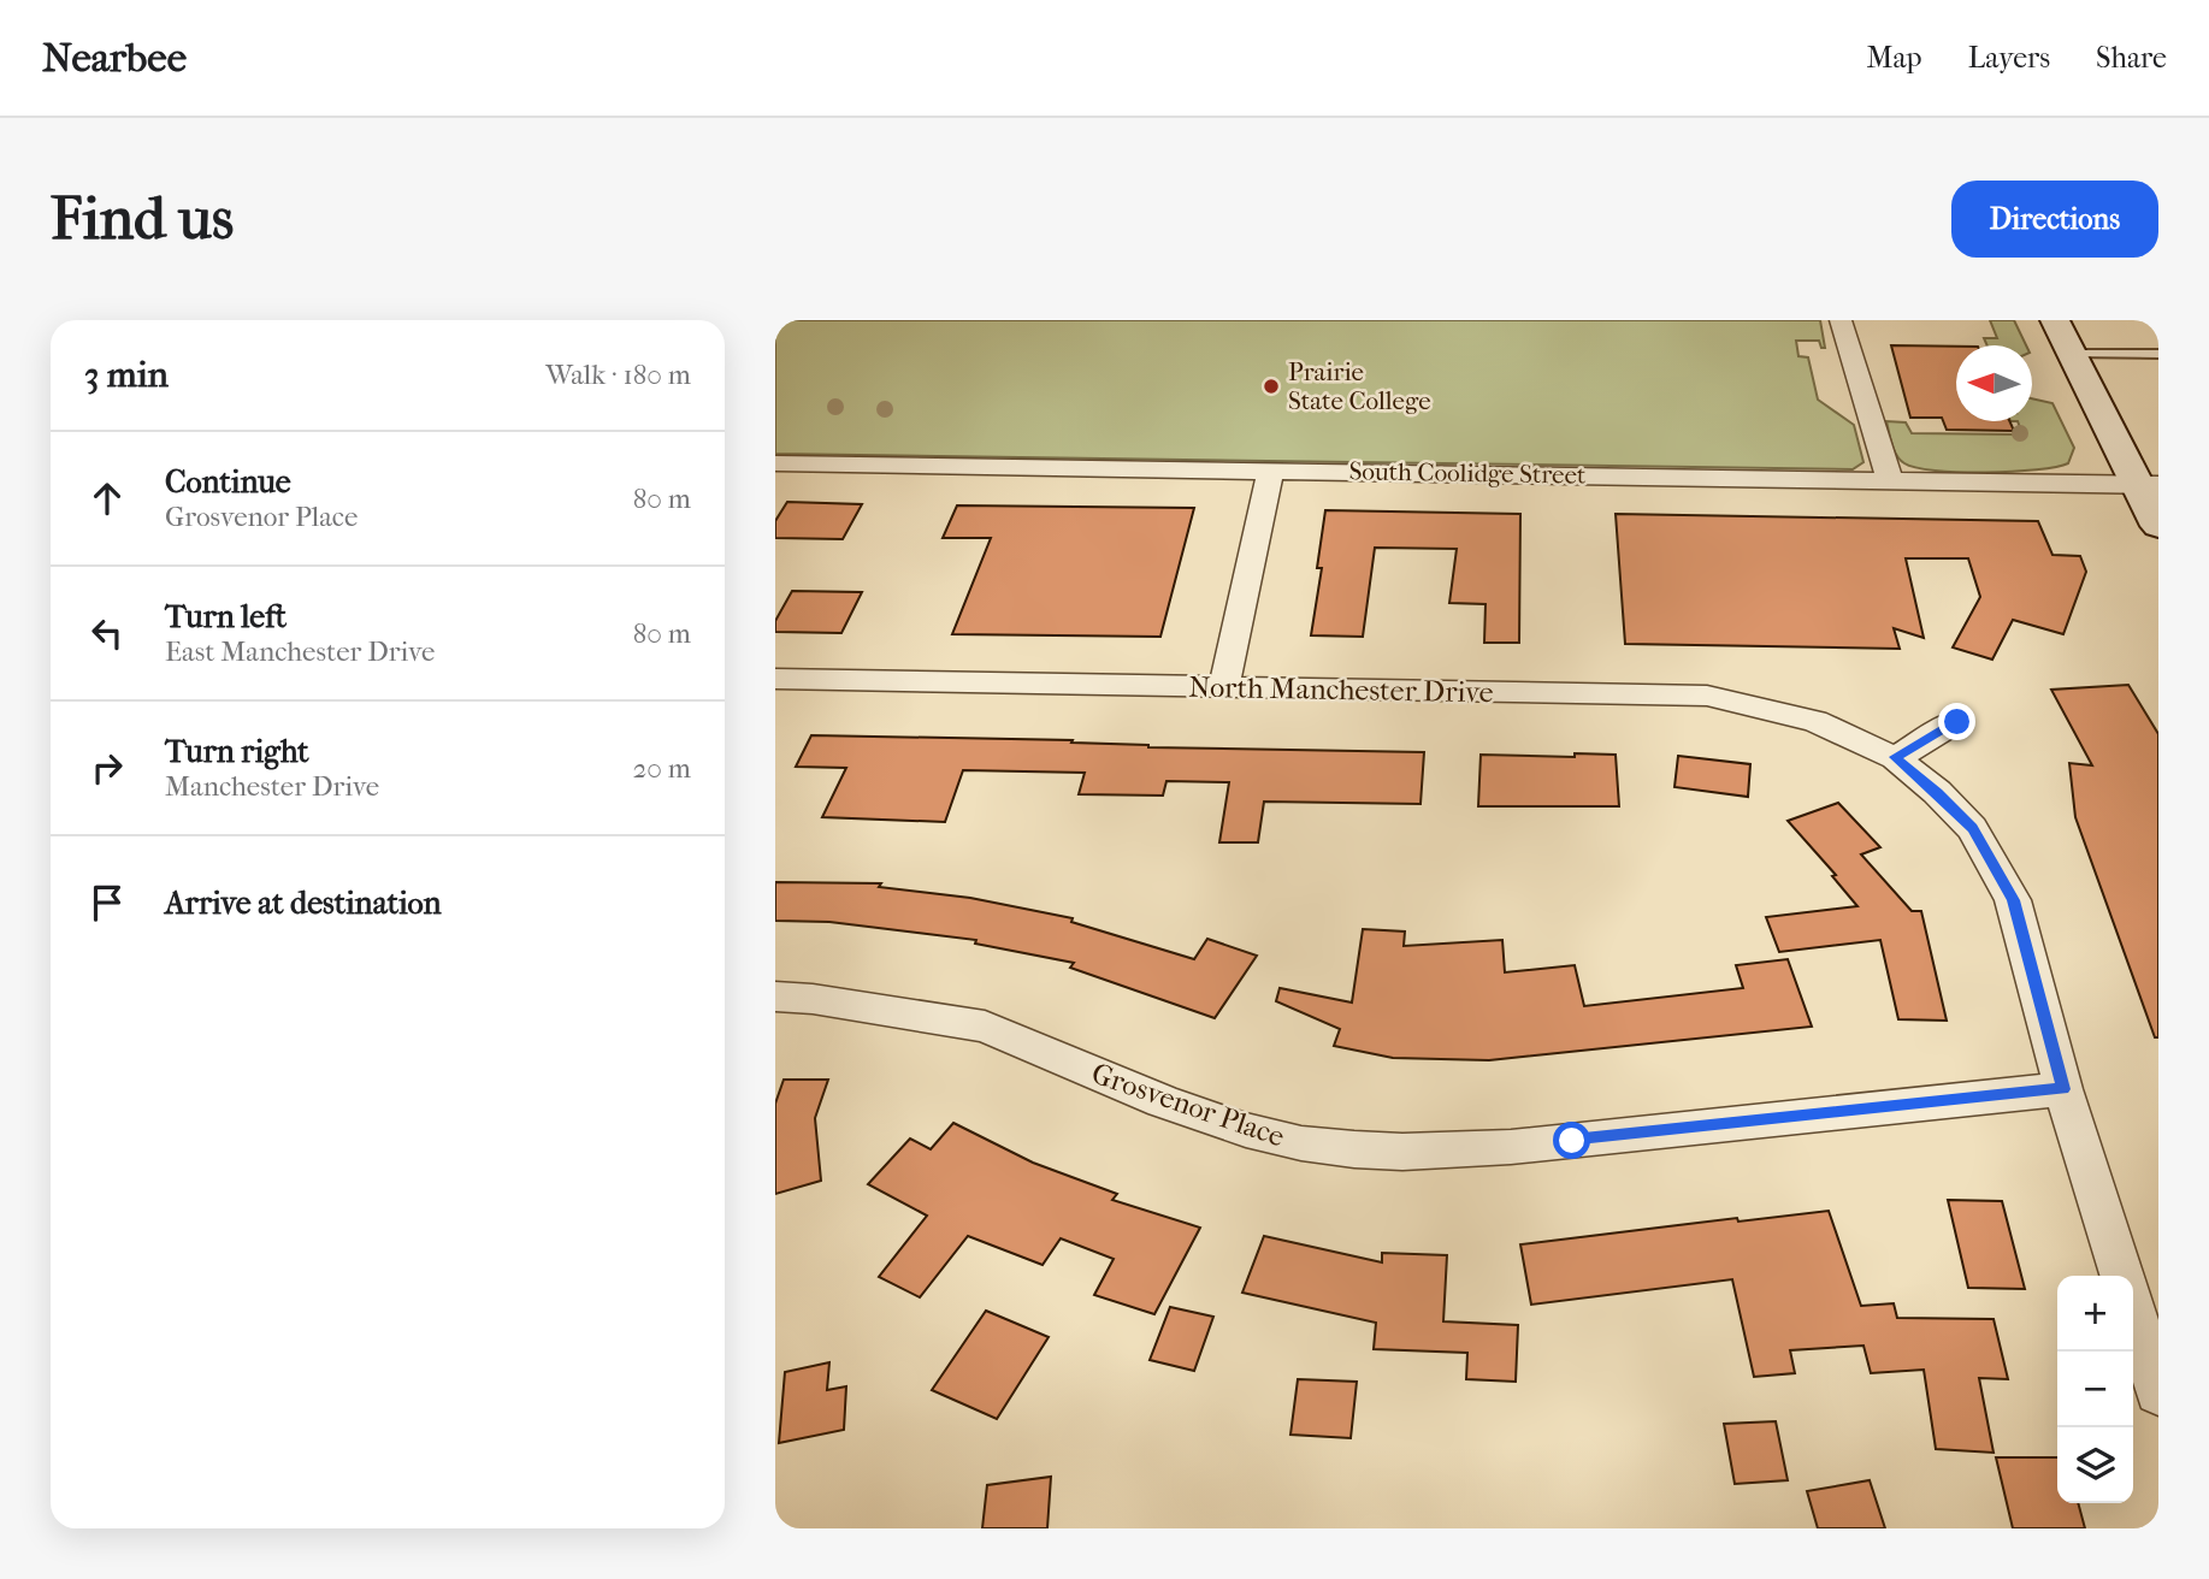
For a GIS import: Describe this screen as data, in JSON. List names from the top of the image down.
{
  "streets": {
    "street": ["South Coolidge Street", "North Manchester Drive", "Grosvenor Place"]
  },
  "crossings": [
    ["North Manchester Drive", "Grosvenor Place"]
  ],
  "places": ["Prairie State College"],
  "north": "left",
  "page": {
    "header": "Nearbee",
    "nav": ["Map", "Layers", "Share"],
    "buttons": "Directions",
    "title": "Find us",
    "heading": ["3 min", "Walk · 180 m"],
    "list": [
      ["Continue", "Grosvenor Place", "80 m"],
      ["Turn left", "East Manchester Drive", "80 m"],
      ["Turn right", "Manchester Drive", "20 m"],
      "Arrive at destination"
    ],
    "map_buttons": ["+", "−"]
  }
}
